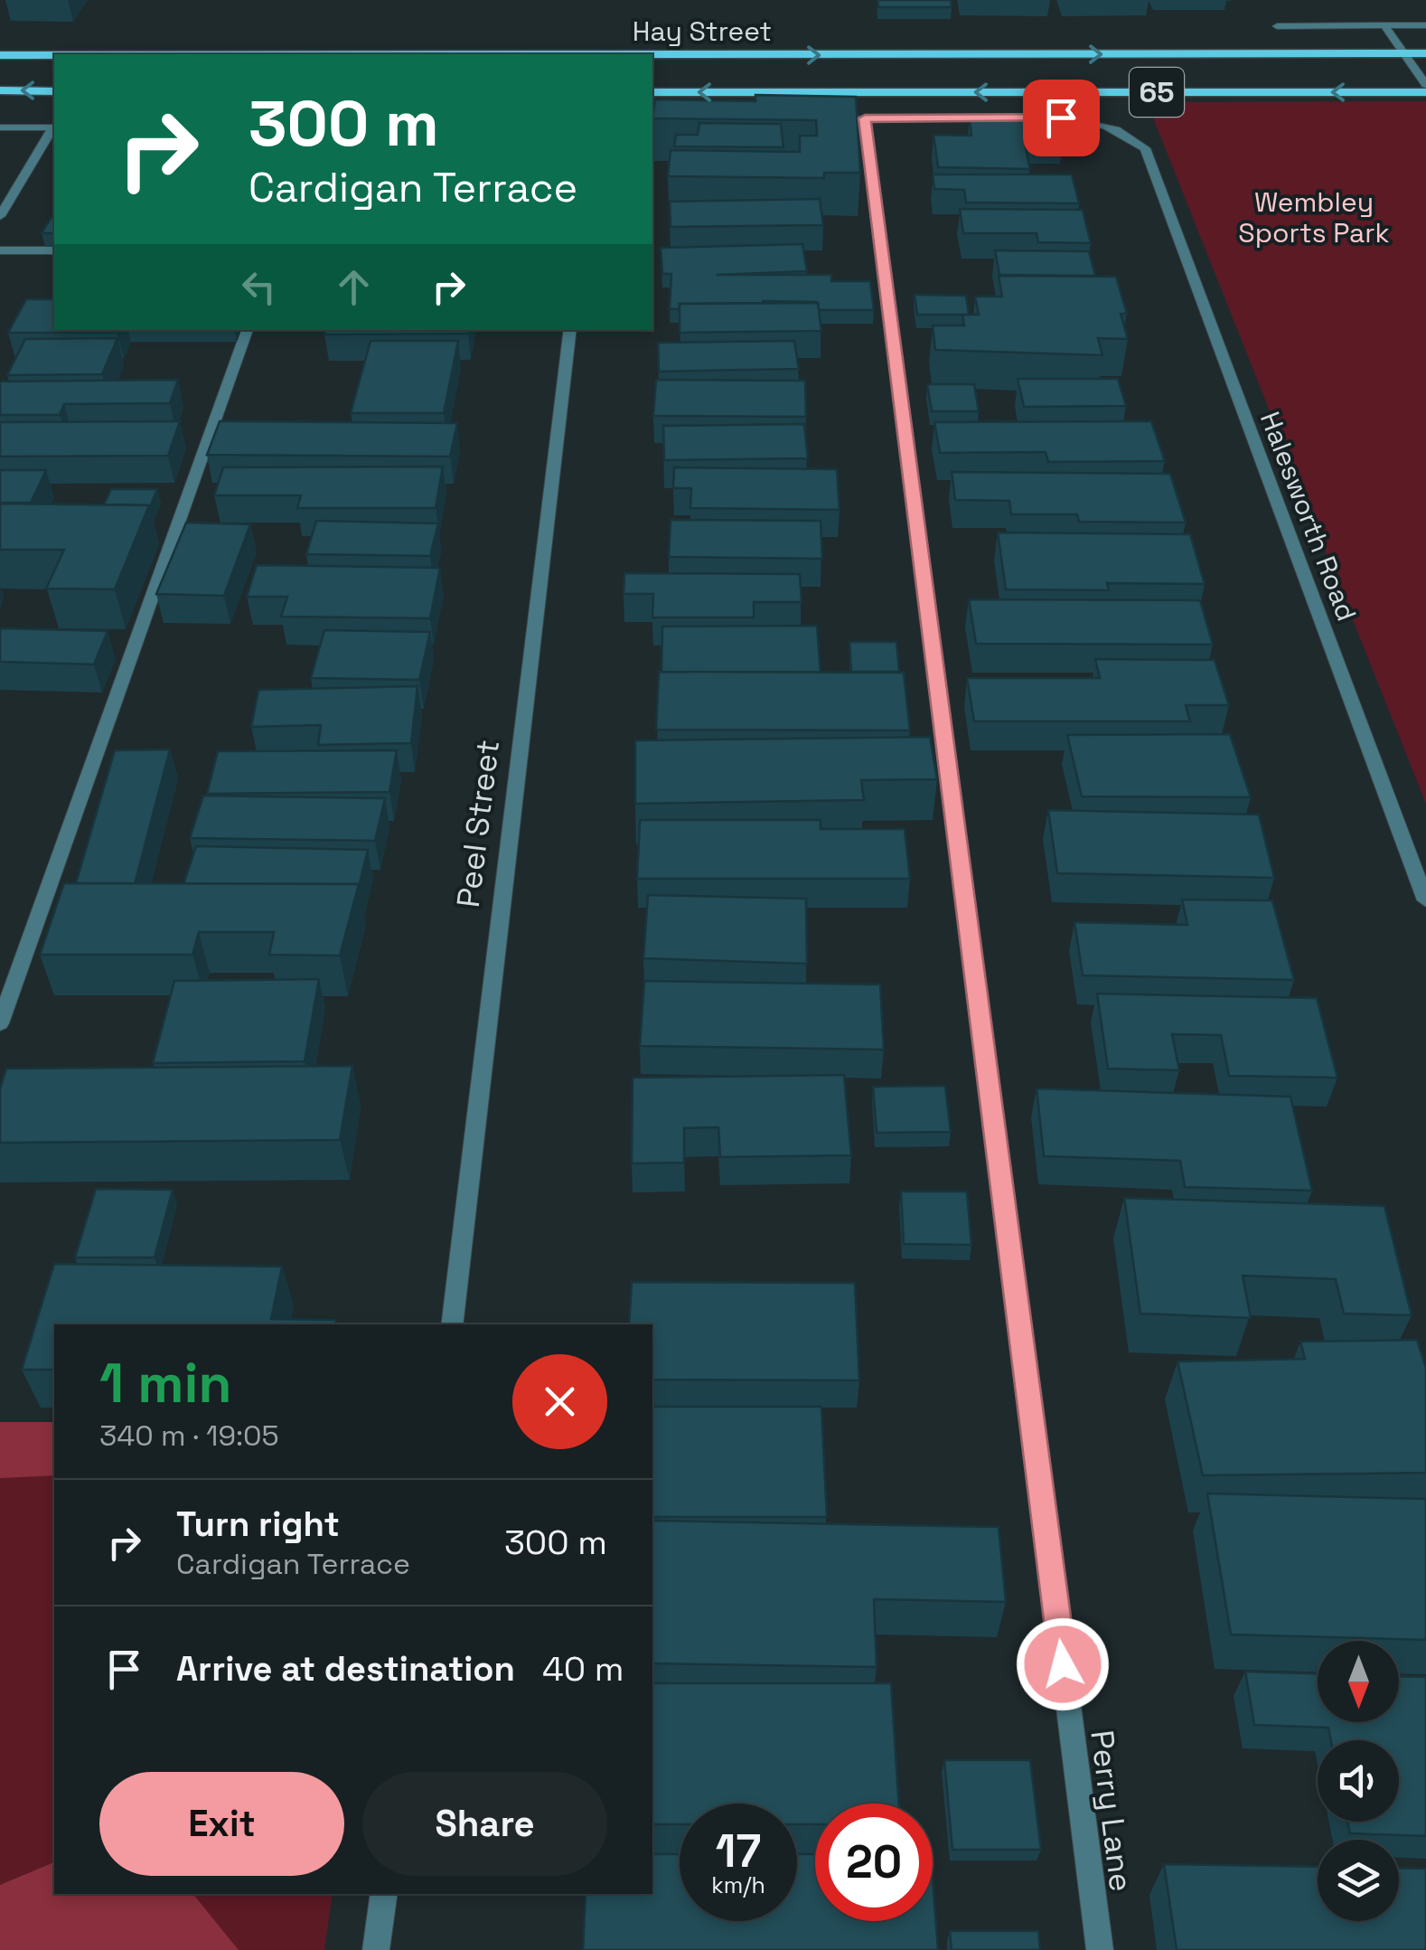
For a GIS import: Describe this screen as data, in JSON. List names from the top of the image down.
{
  "streets": {
    "main road": ["Hay Street", "65"],
    "street": ["Halesworth Road", "Peel Street", "Perry Lane"]
  },
  "crossings": [
    ["Halesworth Road", "Perry Lane"]
  ],
  "parks": ["Wembley Sports Park"],
  "north": "bottom",
  "page": {
    "turn": ["300 m", "Cardigan Terrace"],
    "heading": ["1 min", "340 m · 19:05"],
    "list": [
      {
        "name": "Turn right",
        "note": "Cardigan Terrace",
        "value": "300 m"
      },
      {
        "name": "Arrive at destination",
        "value": "40 m"
      }
    ],
    "buttons": ["Exit", "Share"],
    "speed": "17 km/h",
    "limit": "20"
  }
}
